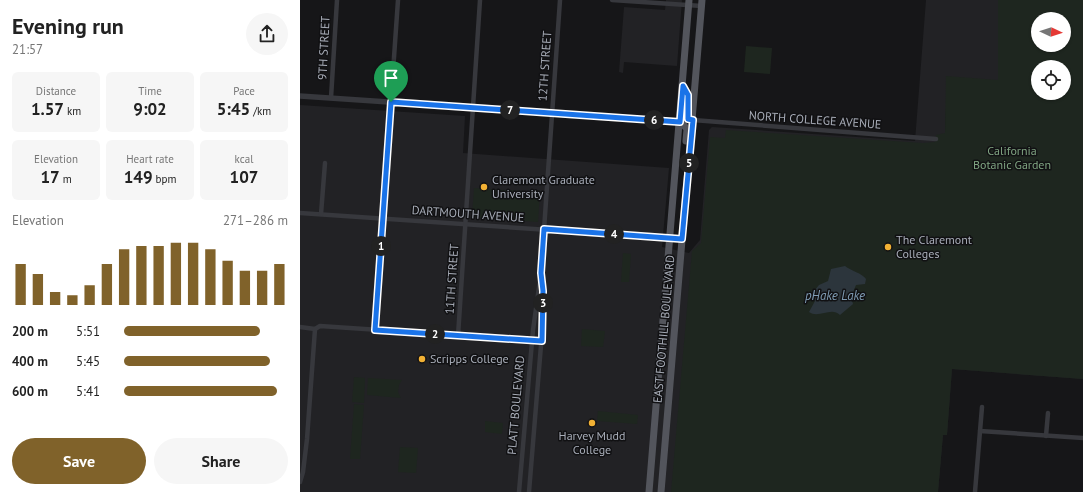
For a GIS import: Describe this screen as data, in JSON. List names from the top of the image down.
{
  "streets": {
    "main road": ["EAST FOOTHILL BOULEVARD"],
    "street": [
      "9TH STREET",
      "12TH STREET",
      "NORTH COLLEGE AVENUE",
      "DARTMOUTH AVENUE",
      "11TH STREET",
      "PLATT BOULEVARD"
    ]
  },
  "crossings": [
    ["12TH STREET", "DARTMOUTH AVENUE"],
    ["12TH STREET", "PLATT BOULEVARD"],
    ["NORTH COLLEGE AVENUE", "EAST FOOTHILL BOULEVARD"],
    ["DARTMOUTH AVENUE", "11TH STREET"],
    ["DARTMOUTH AVENUE", "EAST FOOTHILL BOULEVARD"],
    ["DARTMOUTH AVENUE", "PLATT BOULEVARD"]
  ],
  "water": ["pHake Lake"],
  "parks": ["California Botanic Garden"],
  "places": [
    "Claremont Graduate University",
    "The Claremont Colleges",
    "Scripps College",
    "Harvey Mudd College"
  ],
  "north": "right",
  "page": {
    "heading": ["Evening run", "21:57"],
    "stats": [
      ["Distance", "1.57 km"],
      ["Time", "9:02"],
      ["Pace", "5:45 /km"],
      ["Elevation", "17 m"],
      ["Heart rate", "149 bpm"],
      ["kcal", "107"]
    ],
    "pins": [
      "7",
      "6",
      "5",
      "4",
      "1",
      "3",
      "2"
    ],
    "chart": ["Elevation", "271–286 m"],
    "list": [
      {
        "name": "200 m",
        "note": "5:51"
      },
      {
        "name": "400 m",
        "note": "5:45"
      },
      {
        "name": "600 m",
        "note": "5:41"
      }
    ],
    "buttons": ["Save", "Share"]
  }
}
